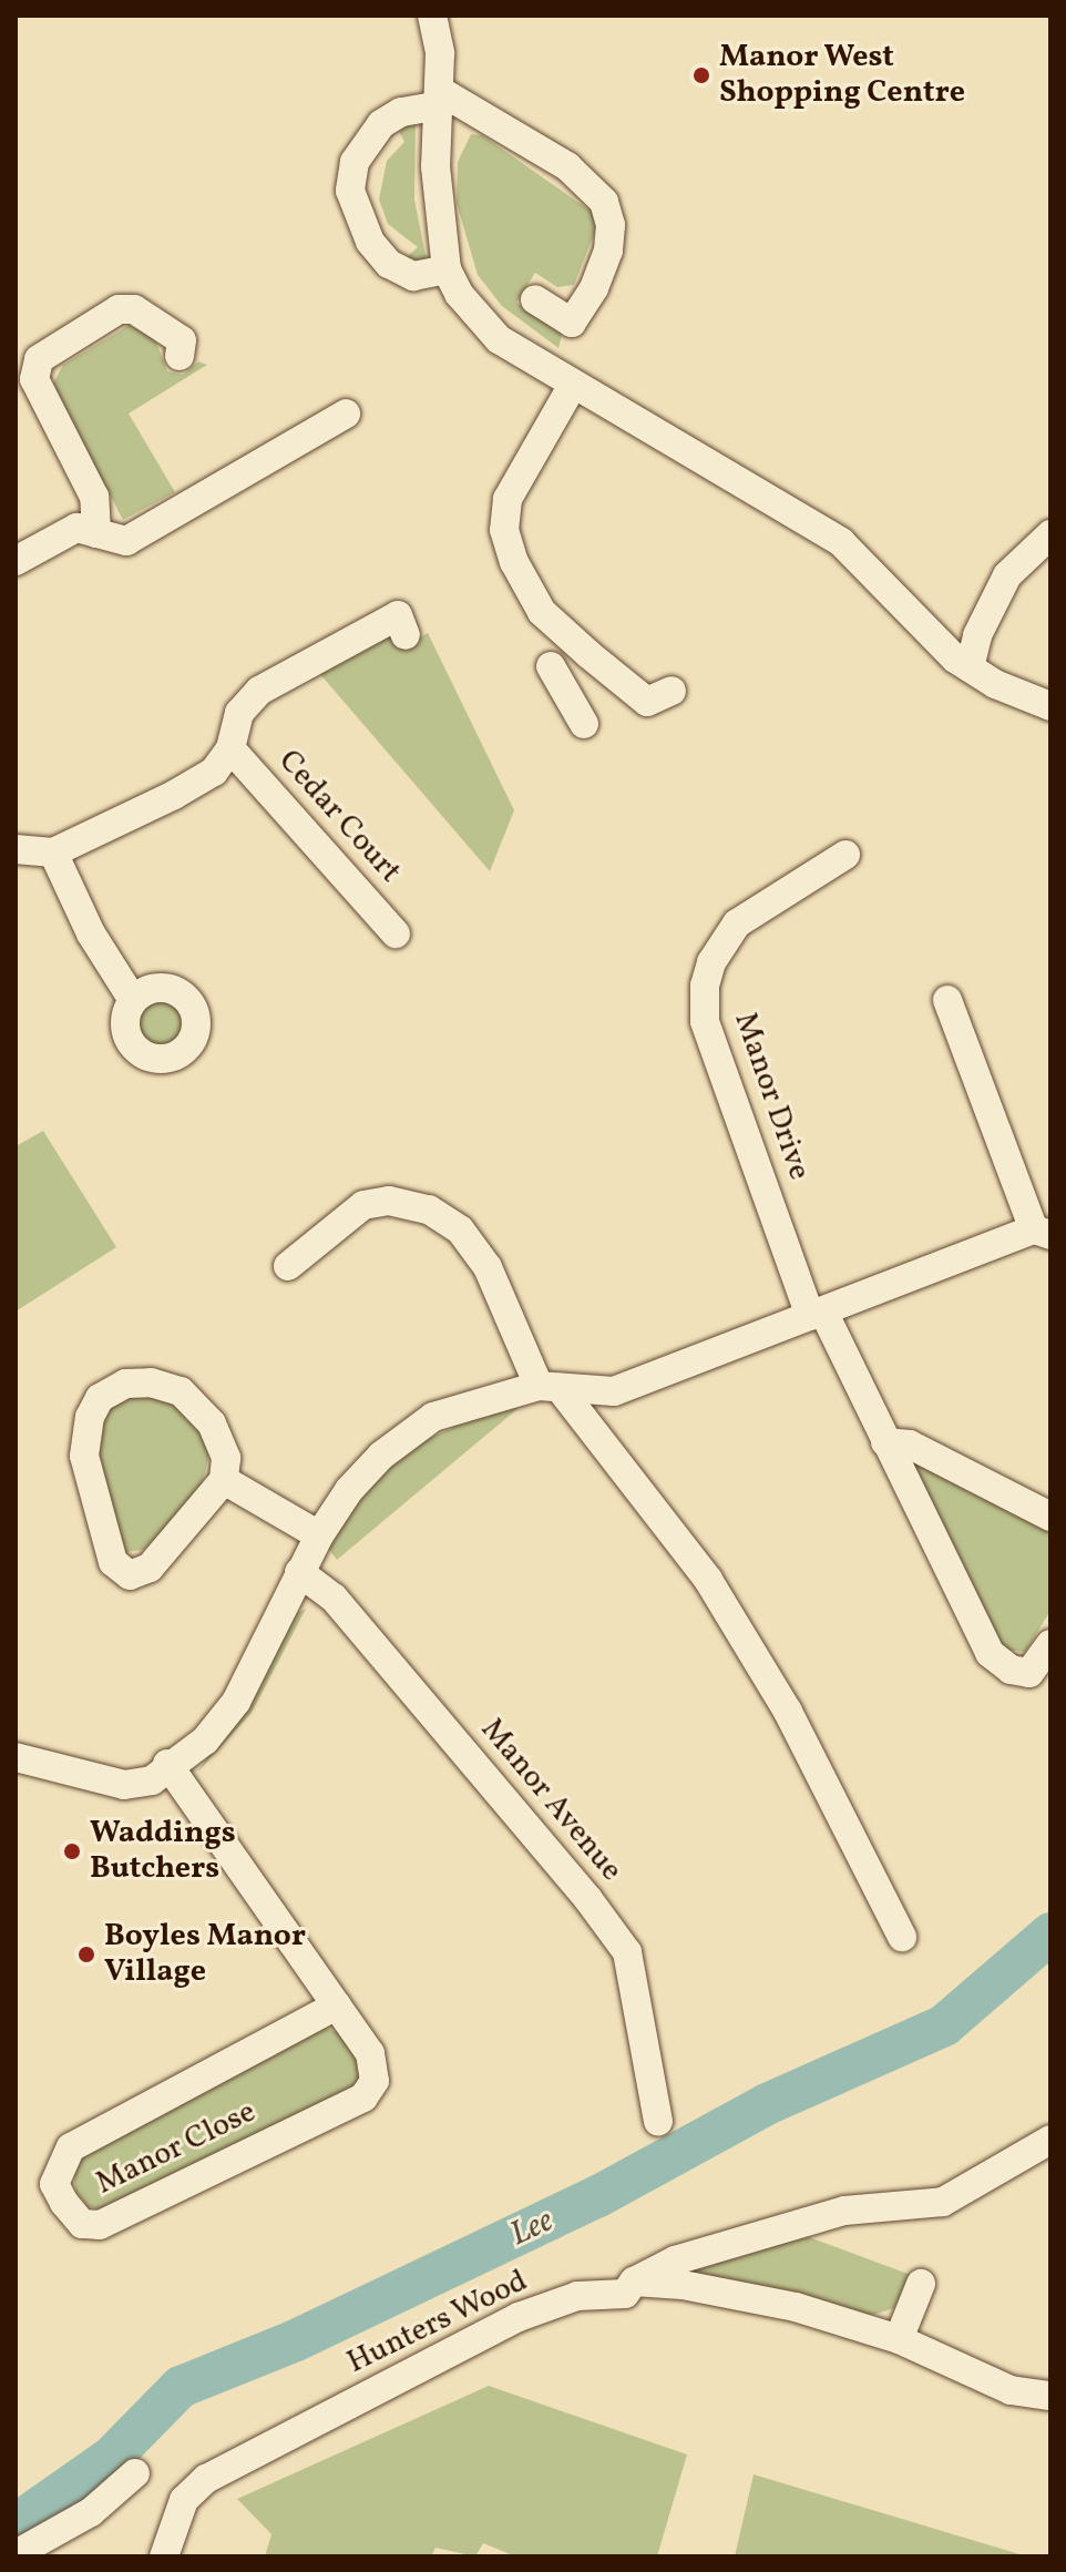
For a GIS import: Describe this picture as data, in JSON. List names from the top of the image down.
{
  "streets": {
    "street": [
      "Cedar Court",
      "Manor Drive",
      "Manor Avenue",
      "Manor Close",
      "Hunters Wood"
    ]
  },
  "water": ["Lee"],
  "places": ["Manor West Shopping Centre", "Waddings Butchers", "Boyles Manor Village"]
}
